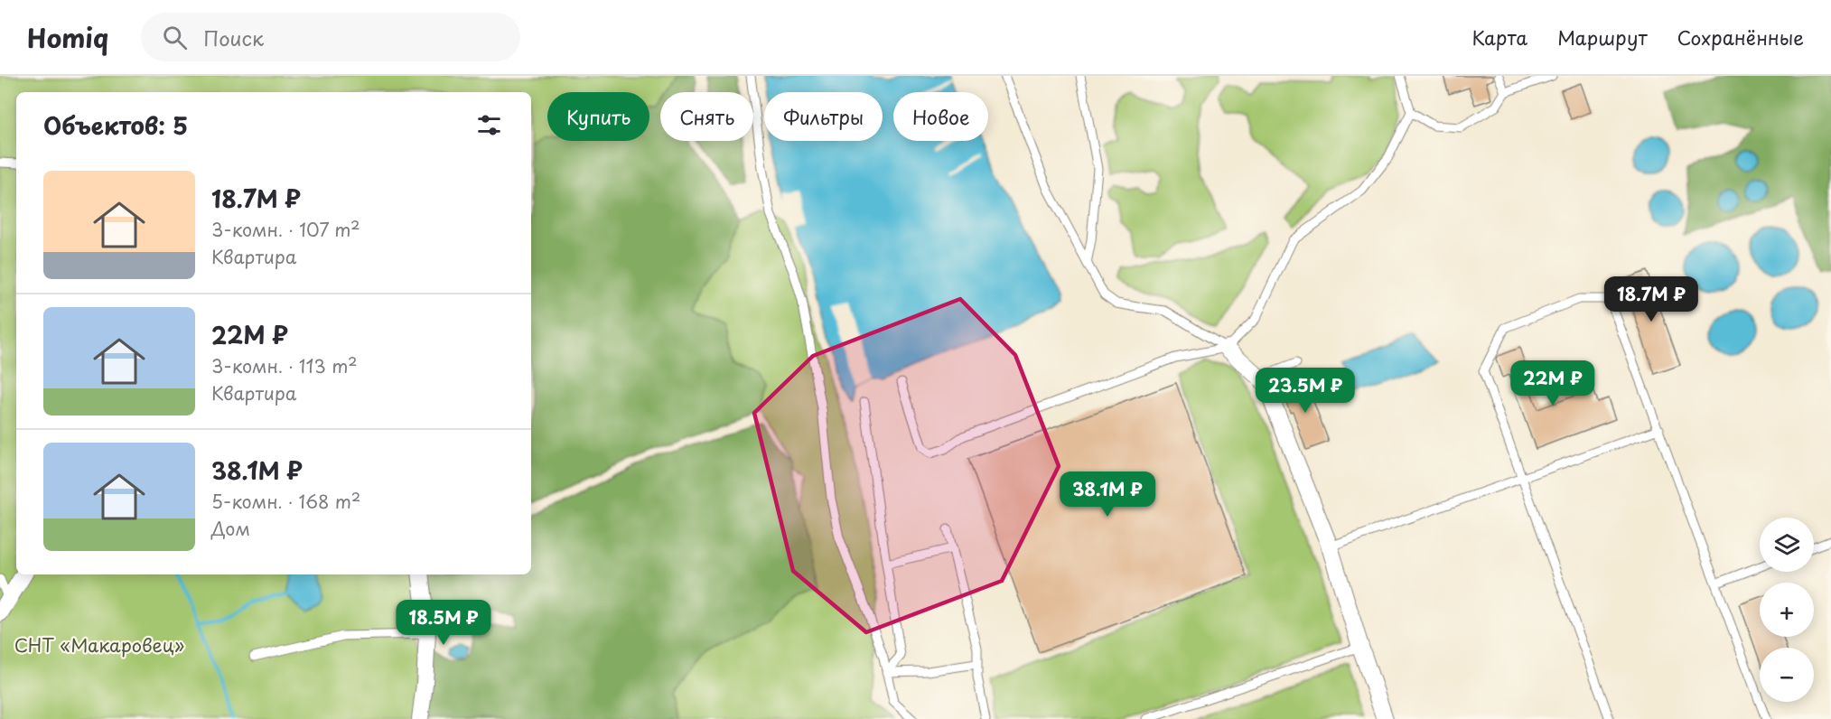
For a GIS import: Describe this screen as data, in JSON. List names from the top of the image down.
{
  "parks": ["СНТ «Макаровец»"],
  "page": {
    "header": "Homiq",
    "search": "Поиск",
    "nav": ["Карта", "Маршрут", "Сохранённые"],
    "chip": [
      "Купить",
      "Снять",
      "Фильтры",
      "Новое"
    ],
    "heading": "Объектов: 5",
    "list": [
      {
        "name": "18.7M ₽",
        "note": "3-комн. · 107 m² · Квартира"
      },
      {
        "name": "22M ₽",
        "note": "3-комн. · 113 m² · Квартира"
      },
      {
        "name": "38.1M ₽",
        "note": "5-комн. · 168 m² · Дом"
      }
    ],
    "price": [
      "18.7M ₽",
      "22M ₽",
      "23.5M ₽",
      "38.1M ₽",
      "18.5M ₽"
    ],
    "map_buttons": ["+", "−"]
  }
}
